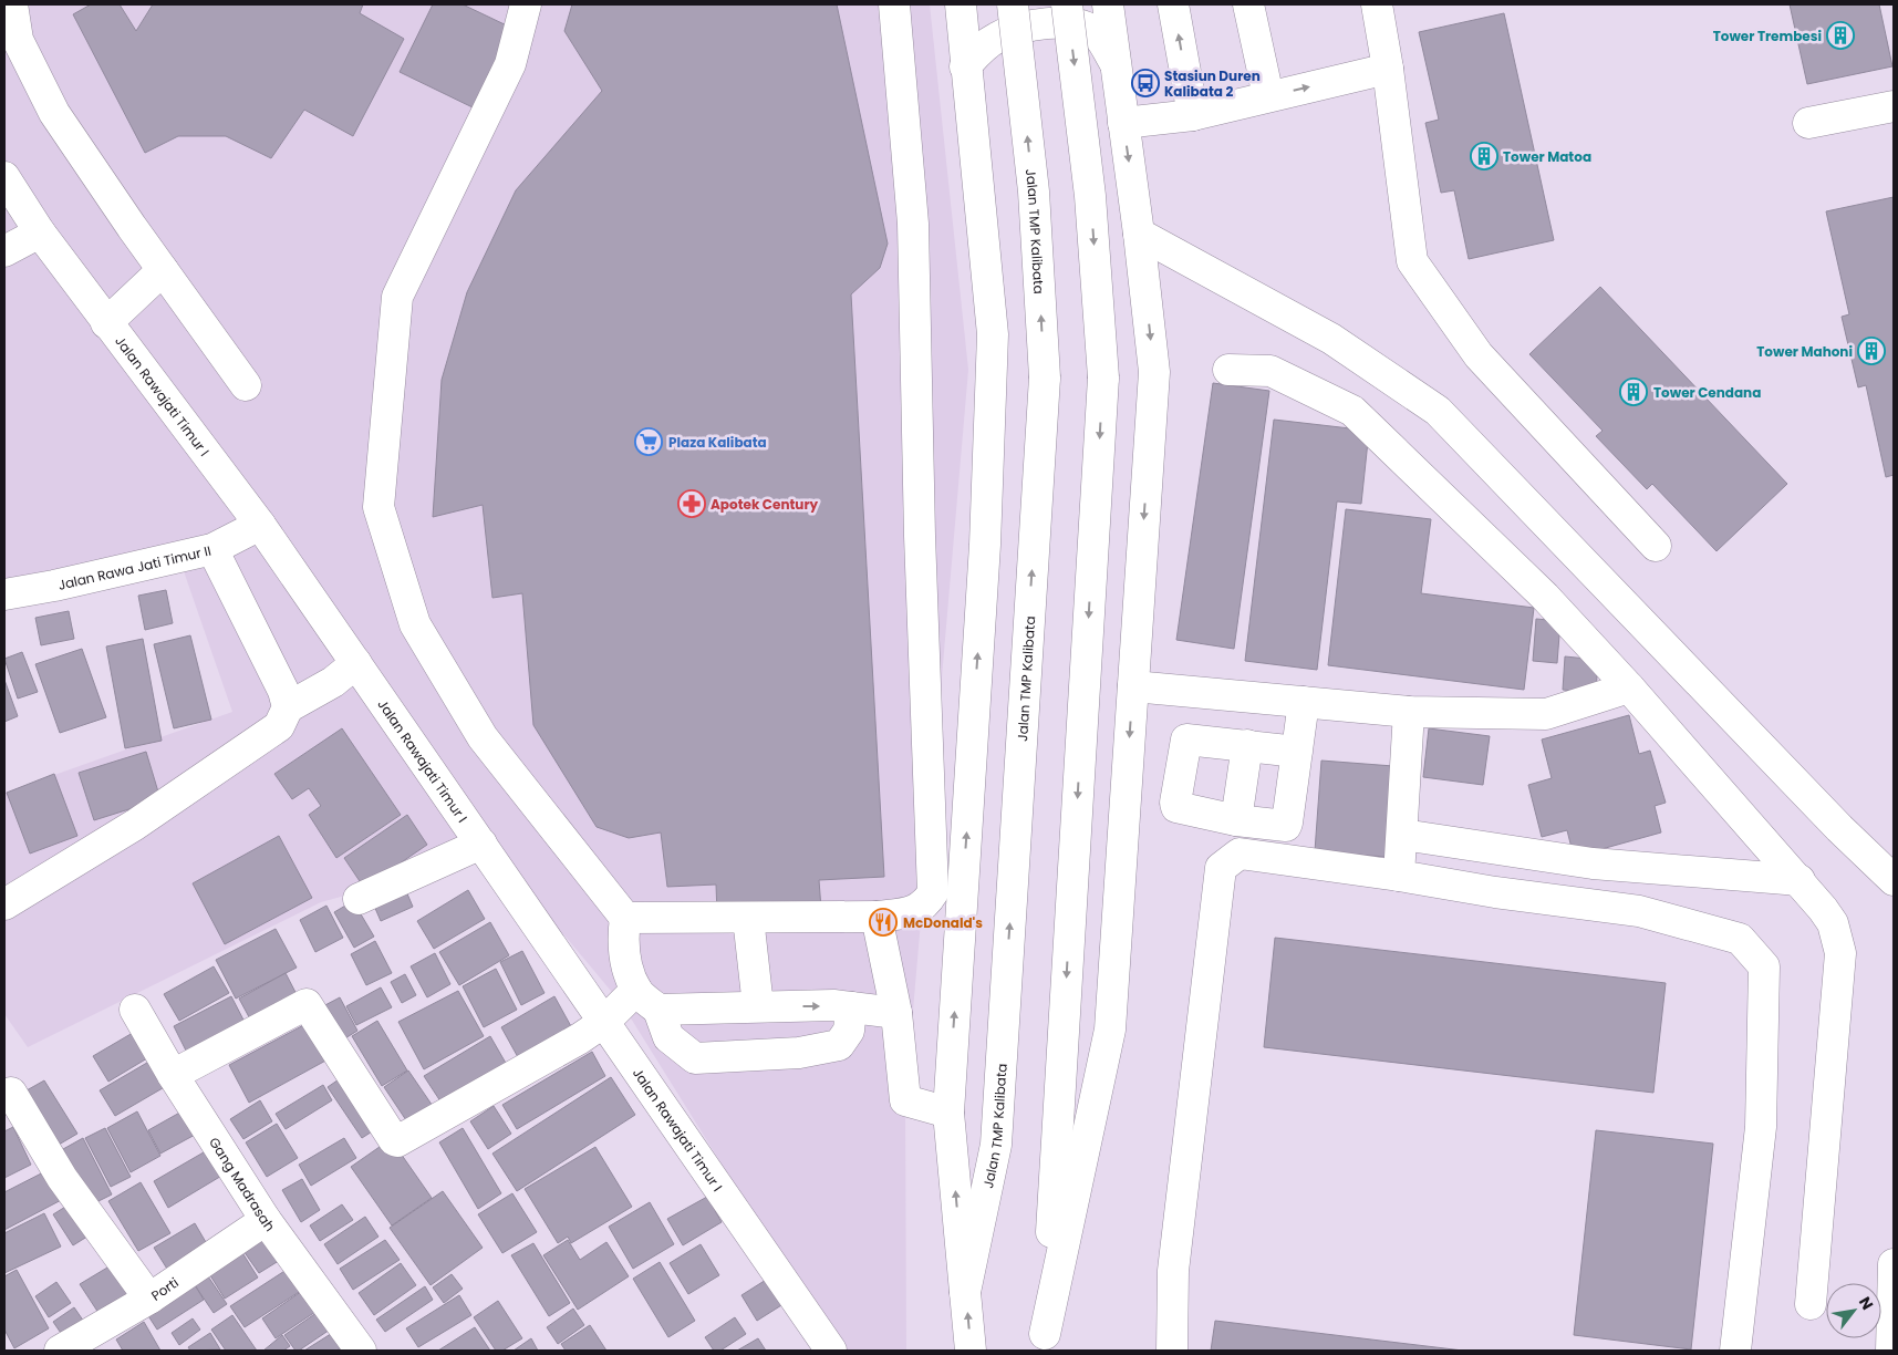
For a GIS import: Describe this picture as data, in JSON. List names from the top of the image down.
{
  "streets": {
    "main road": [
      "Jalan TMP Kalibata",
      "Jalan Rawajati Timur I",
      "Jalan Rawa Jati Timur II",
      "Gang Madrasah",
      "Porti"
    ]
  },
  "crossings": [
    ["Jalan Rawajati Timur I", "Jalan Rawa Jati Timur II"],
    ["Gang Madrasah", "Porti"]
  ],
  "places": {
    "building": [
      "Tower Trembesi",
      "Tower Matoa",
      "Tower Mahoni",
      "Tower Cendana"
    ],
    "bus stop": ["Stasiun Duren Kalibata 2"],
    "supermarket": ["Plaza Kalibata"],
    "pharmacy": ["Apotek Century"],
    "restaurant": ["McDonald's"]
  },
  "north": "top right"
}
